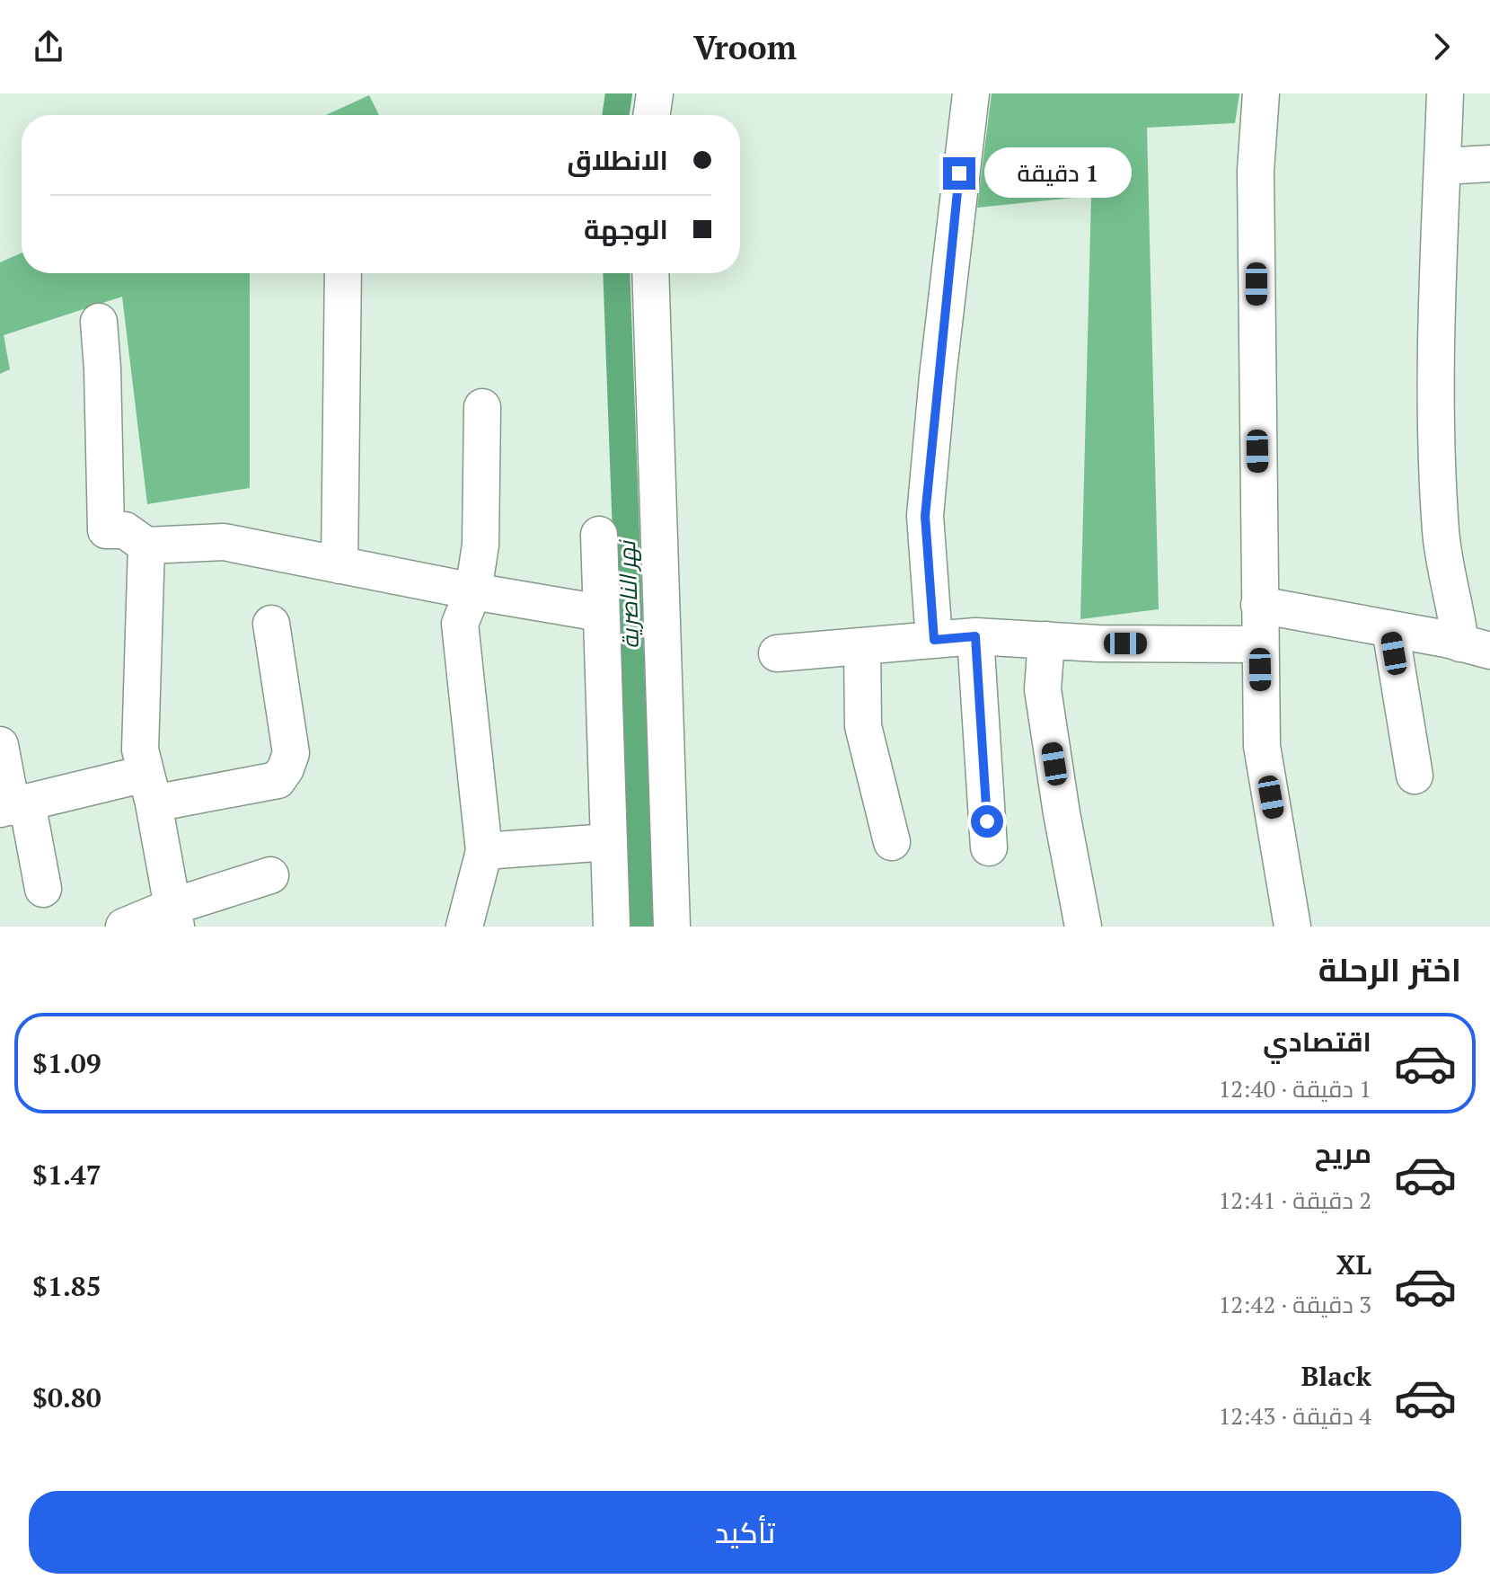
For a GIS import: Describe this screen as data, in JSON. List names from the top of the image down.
{
  "water": ["نهر الناصرية"],
  "page": {
    "header": "Vroom",
    "banner": ["الانطلاق", "الوجهة"],
    "bubble": "1 دقيقة",
    "heading": "اختر الرحلة",
    "list": [
      {
        "name": "اقتصادي",
        "note": "1 دقيقة · 12:40",
        "value": "$1.09"
      },
      {
        "name": "مريح",
        "note": "2 دقيقة · 12:41",
        "value": "$1.47"
      },
      {
        "name": "XL",
        "note": "3 دقيقة · 12:42",
        "value": "$1.85"
      },
      {
        "name": "Black",
        "note": "4 دقيقة · 12:43",
        "value": "$0.80"
      }
    ],
    "buttons": "تأكيد"
  }
}
